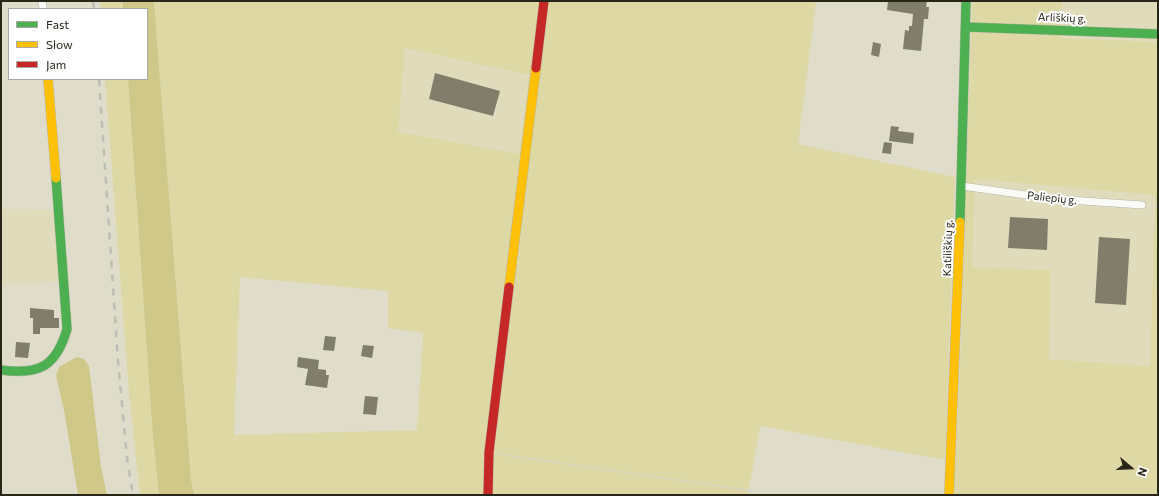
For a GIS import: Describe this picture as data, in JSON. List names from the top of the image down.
{
  "streets": {
    "street": ["Arliškių g.", "Paliepių g.", "Katiliškių g."]
  },
  "crossings": [
    ["Arliškių g.", "Katiliškių g."],
    ["Paliepių g.", "Katiliškių g."]
  ],
  "legend": ["Fast", "Slow", "Jam"],
  "north": "right"
}
